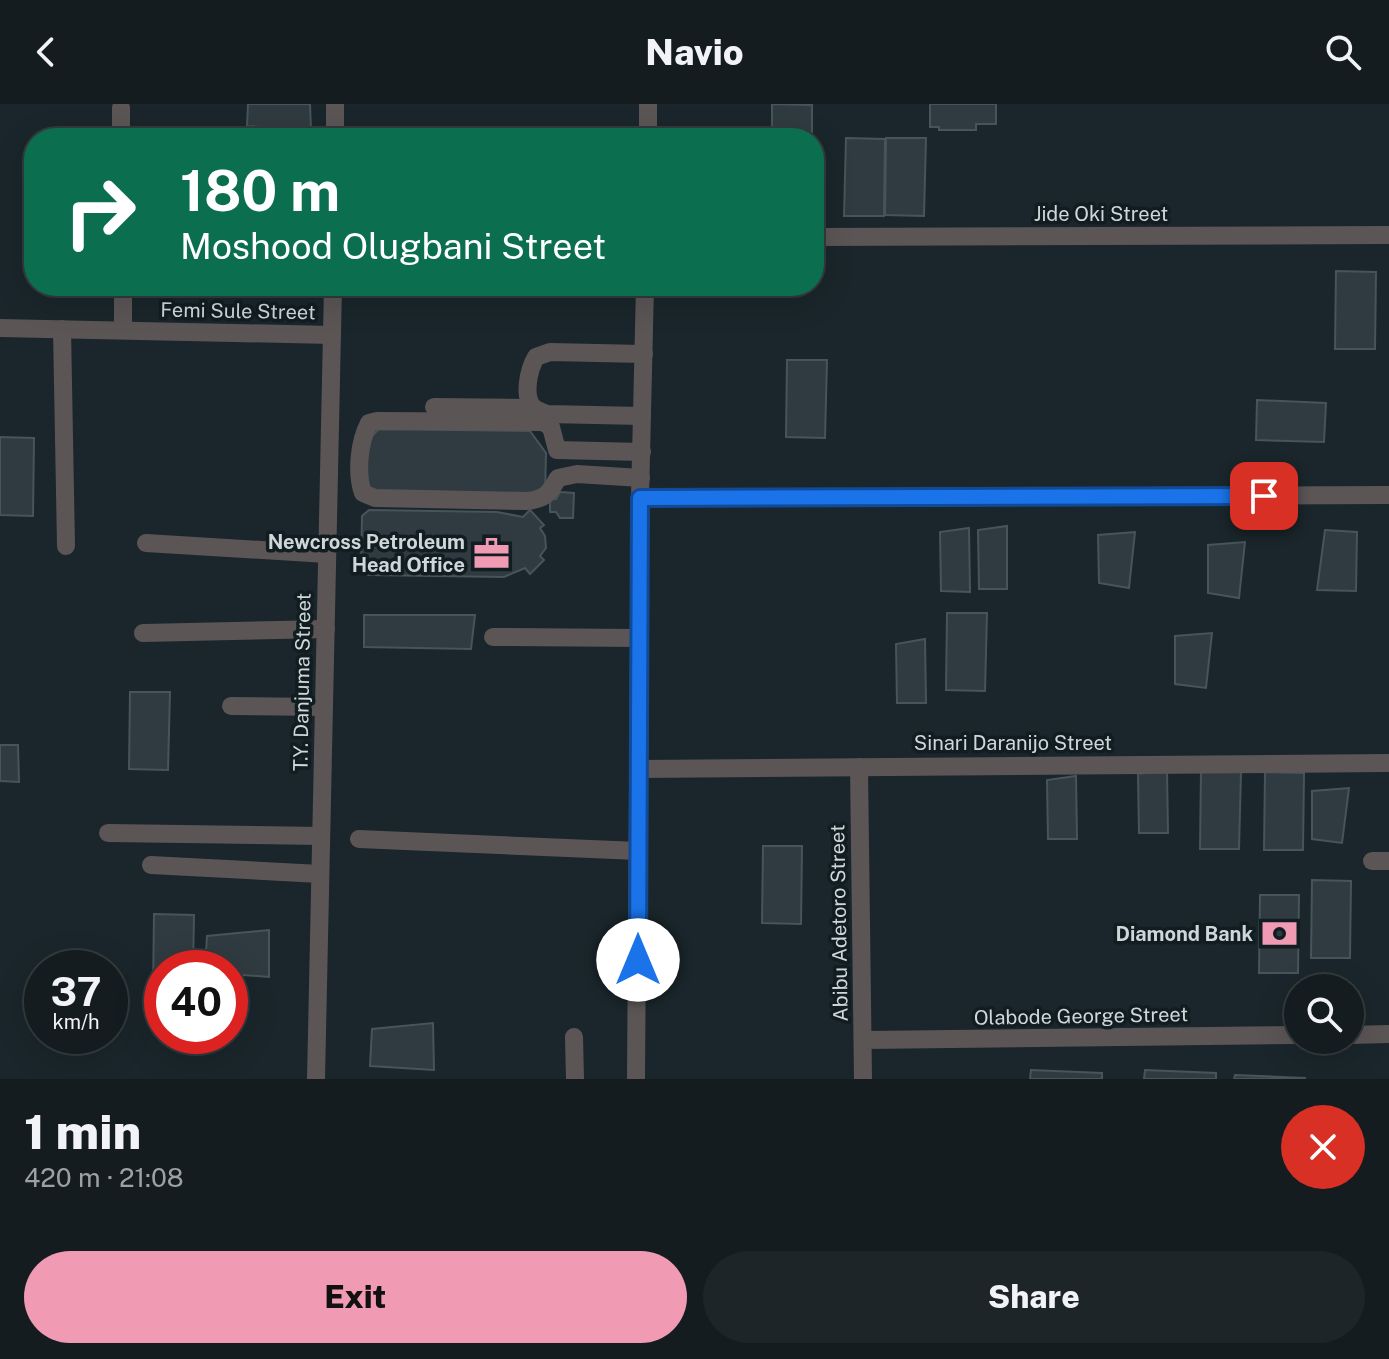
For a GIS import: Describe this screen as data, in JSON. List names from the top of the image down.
{
  "streets": {
    "street": [
      "Jide Oki Street",
      "Femi Sule Street",
      "T.Y. Danjuma Street",
      "Sinari Daranijo Street",
      "Abibu Adetoro Street",
      "Olabode George Street"
    ]
  },
  "crossings": [
    ["Femi Sule Street", "T.Y. Danjuma Street"],
    ["Sinari Daranijo Street", "Abibu Adetoro Street"],
    ["Abibu Adetoro Street", "Olabode George Street"]
  ],
  "places": {
    "office": ["Newcross Petroleum Head Office"],
    "bank": ["Diamond Bank"]
  },
  "page": {
    "header": "Navio",
    "turn": ["180 m", "Moshood Olugbani Street"],
    "speed": "37 km/h",
    "limit": "40",
    "heading": ["1 min", "420 m · 21:08"],
    "buttons": ["Exit", "Share"]
  }
}
